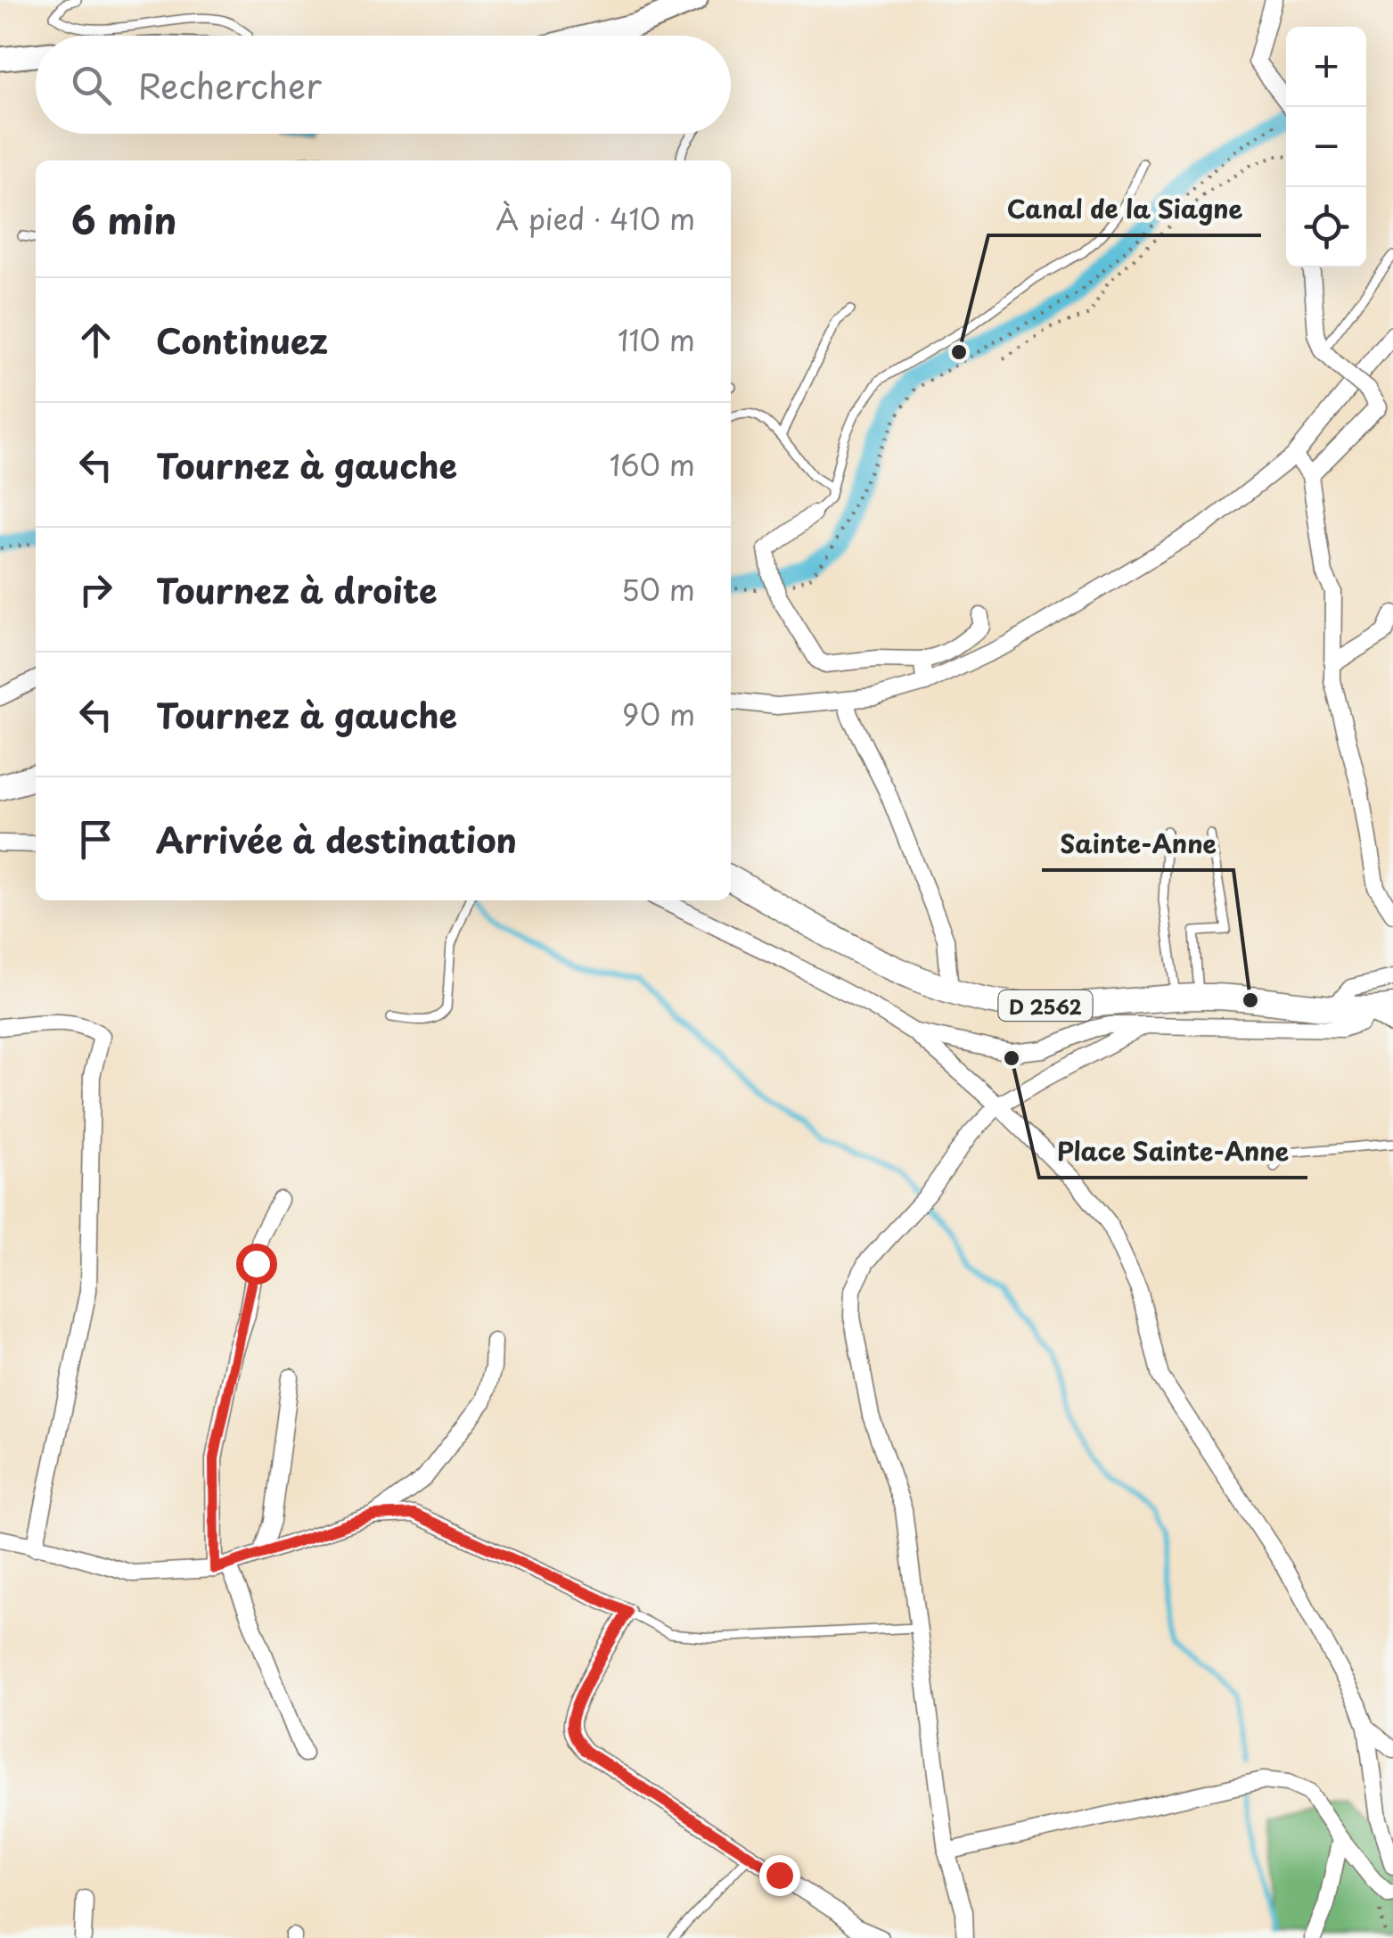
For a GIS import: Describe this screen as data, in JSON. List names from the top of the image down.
{
  "streets": {
    "main road": ["D 2562"]
  },
  "places": ["Canal de la Siagne", "Sainte-Anne", "Place Sainte-Anne"],
  "page": {
    "map_buttons": ["+", "−"],
    "search": "Rechercher",
    "heading": ["6 min", "À pied · 410 m"],
    "list": [
      ["Continuez", "110 m"],
      ["Tournez à gauche", "160 m"],
      ["Tournez à droite", "50 m"],
      ["Tournez à gauche", "90 m"],
      "Arrivée à destination"
    ]
  }
}
